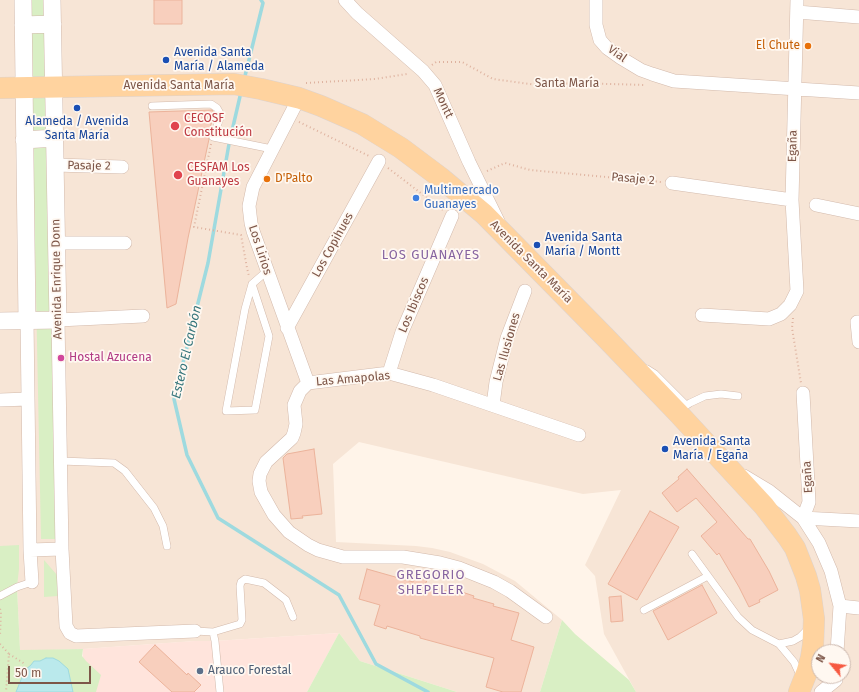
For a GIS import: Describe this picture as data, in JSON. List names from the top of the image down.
{
  "streets": {
    "main road": ["Avenida Santa María"],
    "street": [
      "Vial",
      "Montt",
      "Egaña",
      "Pasaje 2",
      "Los Copihues",
      "Los Lirios",
      "Avenida Enrique Donn",
      "Los Ibiscos",
      "Las Ilusiones",
      "Las Amapolas"
    ],
    "path": ["Santa María"]
  },
  "crossings": [
    ["Vial", "Santa María"],
    ["Santa María", "Avenida Santa María"],
    ["Santa María", "Montt"],
    ["Santa María", "Los Lirios"],
    ["Avenida Santa María", "Montt"],
    ["Avenida Santa María", "Los Lirios"],
    ["Avenida Santa María", "Avenida Enrique Donn"],
    ["Montt", "Pasaje 2"],
    ["Egaña", "Pasaje 2"],
    ["Pasaje 2", "Avenida Enrique Donn"],
    ["Los Copihues", "Los Lirios"],
    ["Los Lirios", "Las Amapolas"],
    ["Los Ibiscos", "Las Amapolas"],
    ["Las Ilusiones", "Las Amapolas"]
  ],
  "districts": ["LOS GUANAYES", "GREGORIO SHEPELER"],
  "water": ["Estero El Carbón"],
  "places": [
    "El Chute",
    "Avenida Santa María / Alameda",
    "Alameda / Avenida Santa María",
    "CECOSF Constitución",
    "CESFAM Los Guanayes",
    "D'Palto",
    "Multimercado Guanayes",
    "Avenida Santa María / Montt",
    "Hostal Azucena",
    "Avenida Santa María / Egaña",
    "Arauco Forestal"
  ],
  "scale_bar": "50 m",
  "north": "top left"
}
